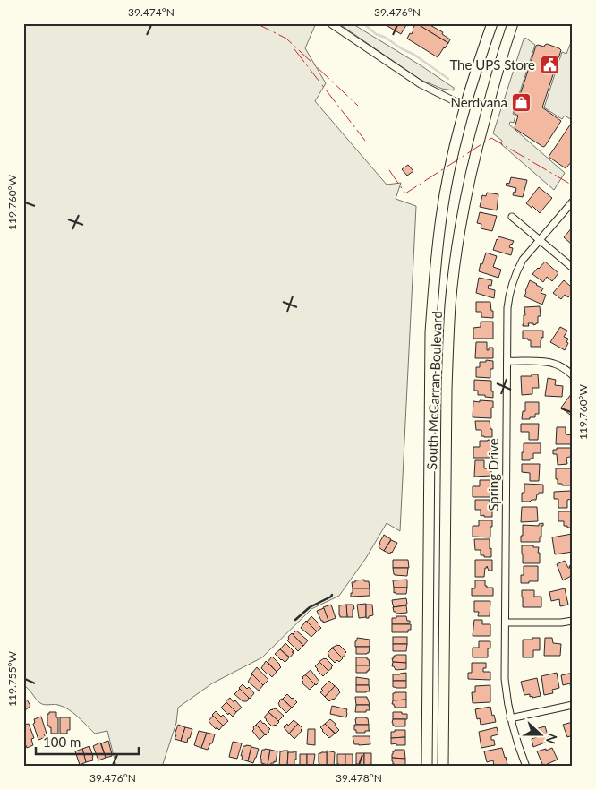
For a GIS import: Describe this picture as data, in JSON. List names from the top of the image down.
{
  "streets": {
    "main road": ["South McCarran Boulevard"],
    "street": ["Spring Drive"]
  },
  "places": {
    "public building": ["The UPS Store"],
    "shop": ["Nerdvana"]
  },
  "scale_bar": "100 m",
  "north": "right",
  "coordinates": [
    "39.474°N",
    "39.476°N",
    "119.760°W",
    "119.755°W",
    "39.478°N"
  ]
}
